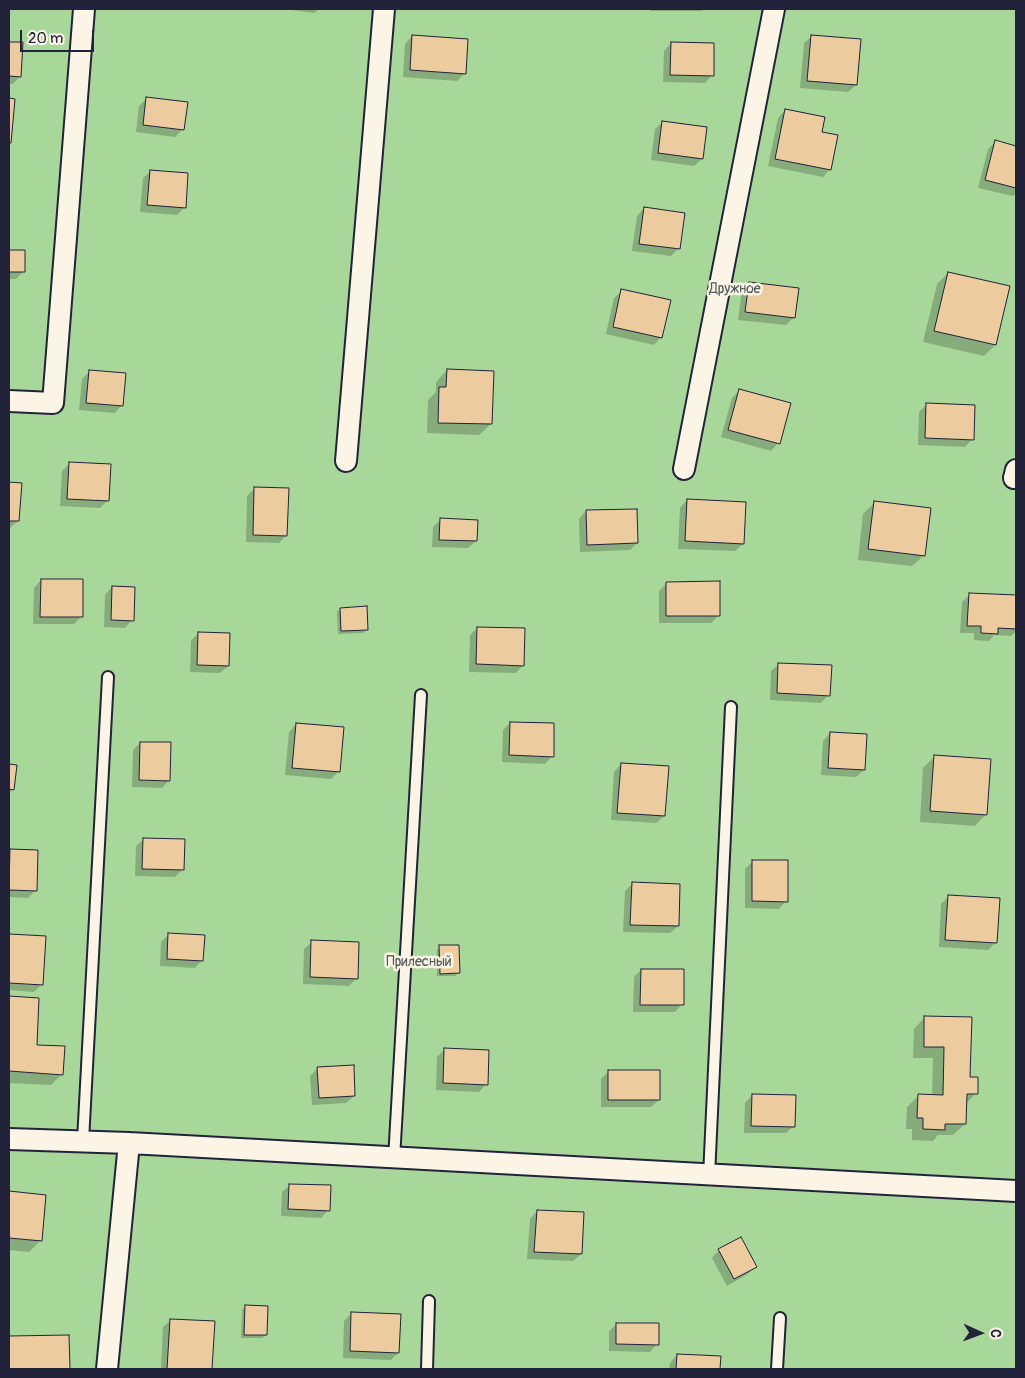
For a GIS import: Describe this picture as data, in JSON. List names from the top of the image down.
{
  "parks": ["Дружное", "Прилесный"],
  "scale_bar": "20 m",
  "north": "right"
}
